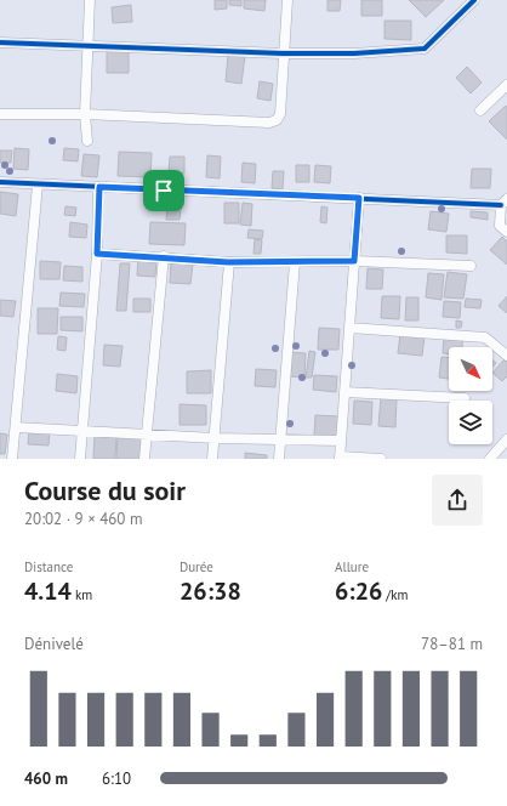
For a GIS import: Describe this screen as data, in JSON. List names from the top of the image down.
{
  "north": "bottom right",
  "page": {
    "heading": ["Course du soir", "20:02 · 9 × 460 m"],
    "stats": [
      ["Distance", "4.14 km"],
      ["Durée", "26:38"],
      ["Allure", "6:26 /km"]
    ],
    "chart": ["Dénivelé", "78–81 m"],
    "list": [
      {
        "name": "460 m",
        "note": "6:10"
      }
    ]
  }
}
